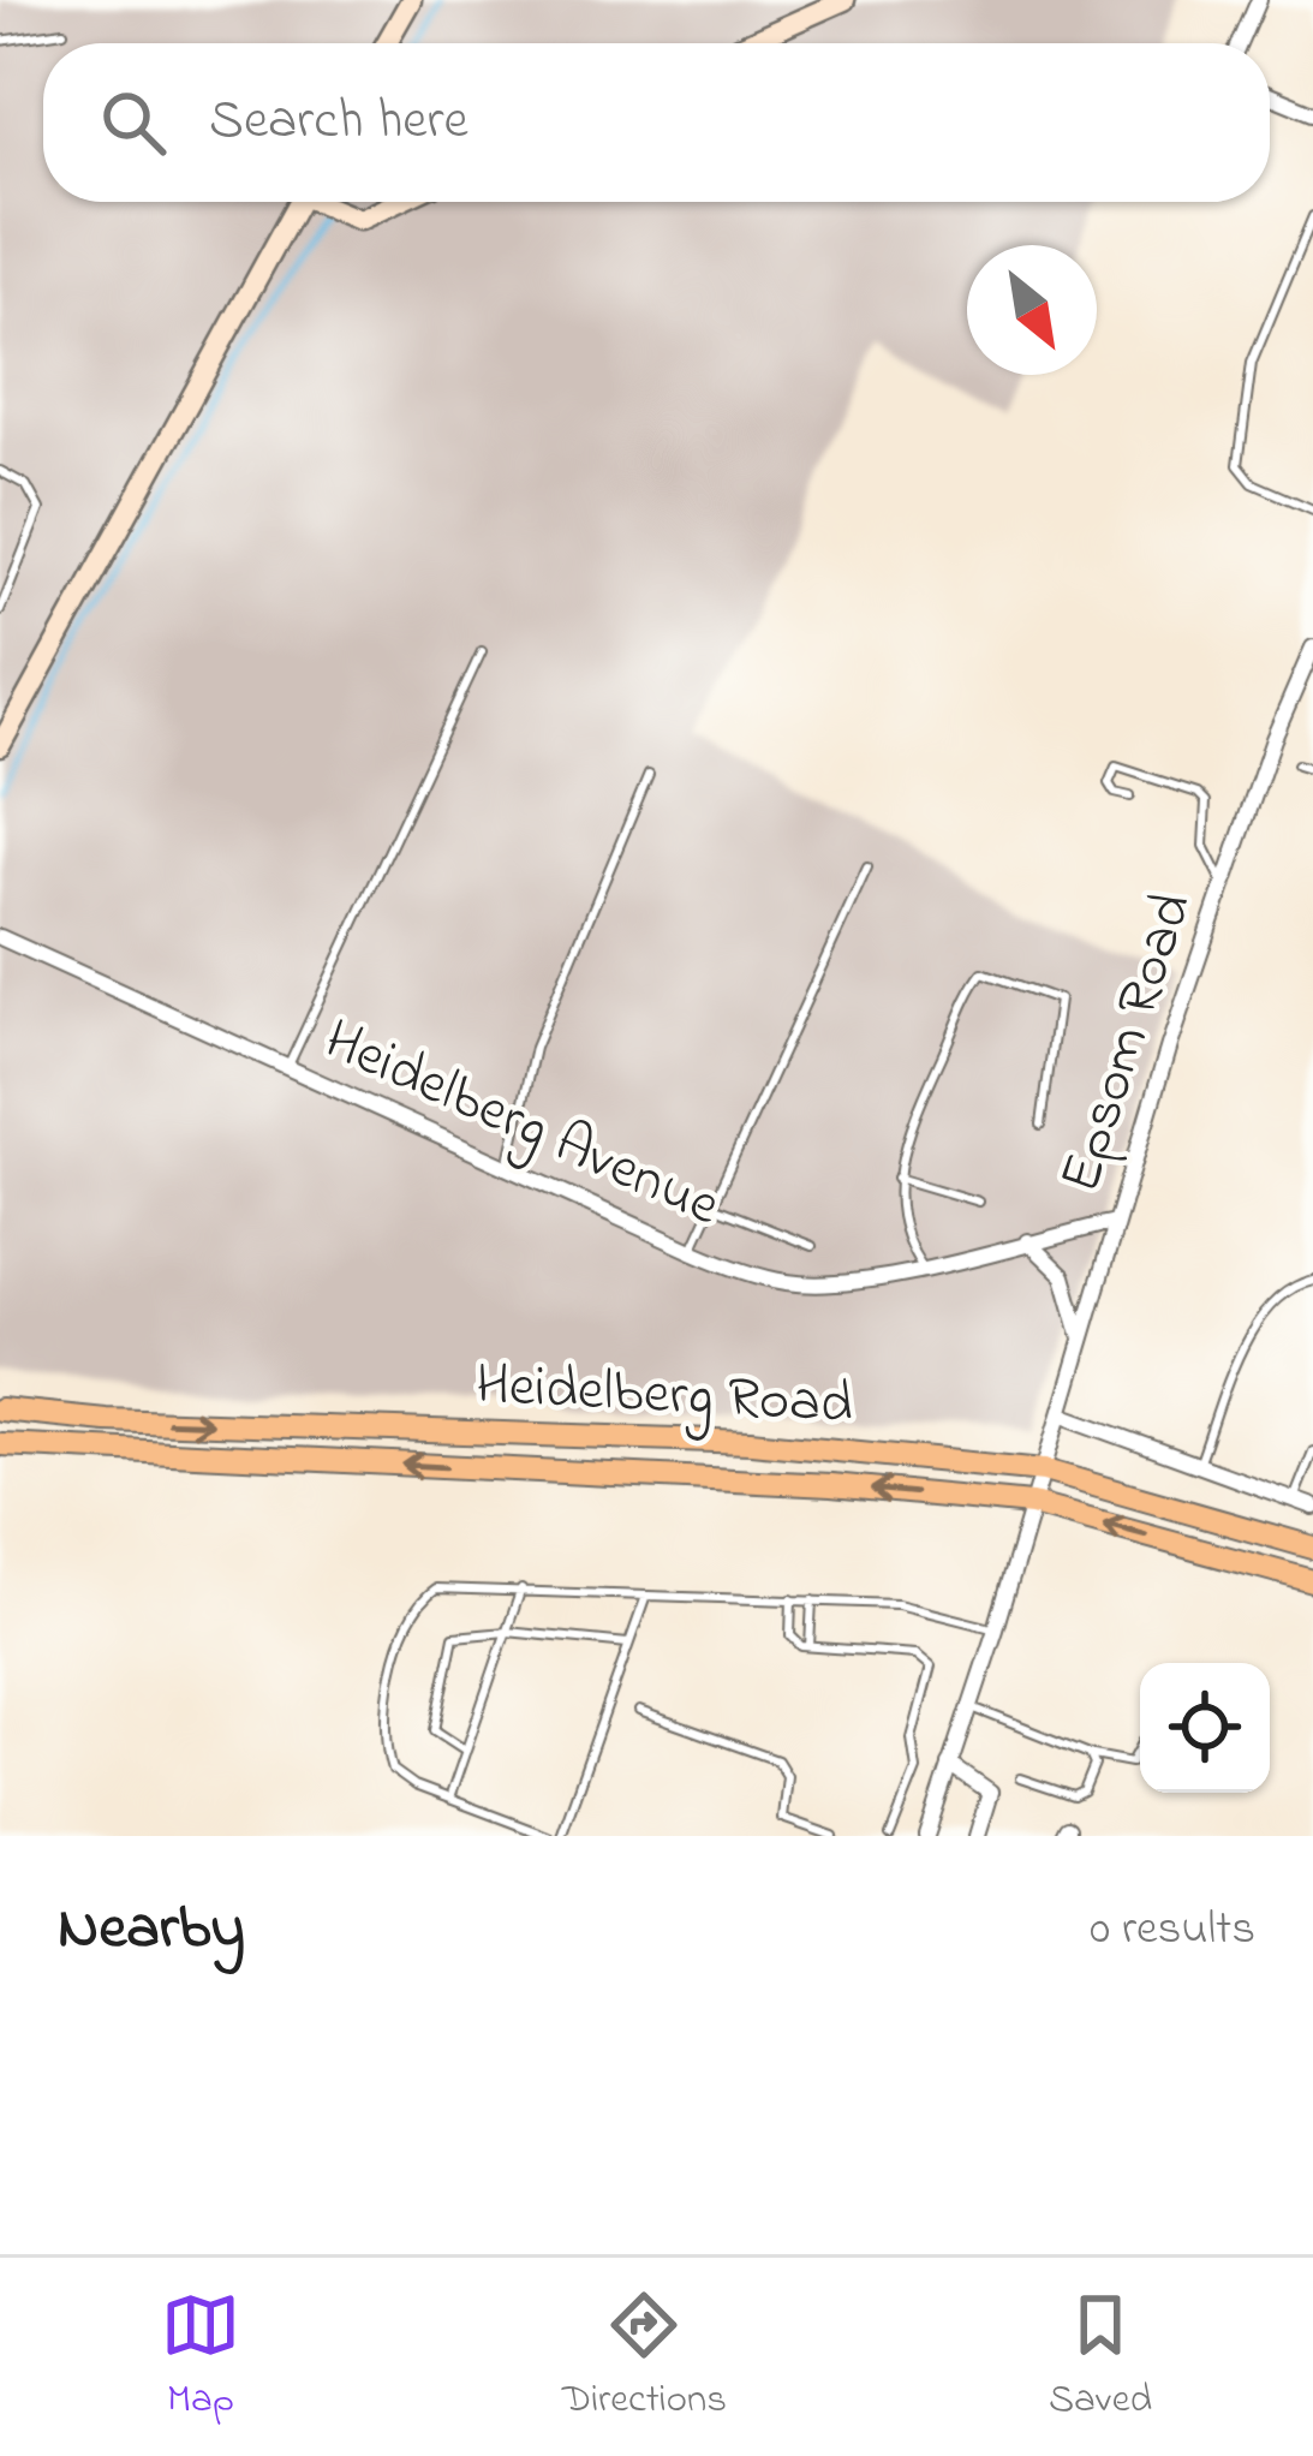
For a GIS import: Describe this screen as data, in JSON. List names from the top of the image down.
{
  "streets": {
    "main road": ["Heidelberg Road"],
    "street": ["Epsom Road", "Heidelberg Avenue"]
  },
  "crossings": [
    ["Epsom Road", "Heidelberg Avenue"],
    ["Epsom Road", "Heidelberg Road"]
  ],
  "north": "bottom right",
  "page": {
    "search": "Search here",
    "heading": ["Nearby", "0 results"],
    "nav": ["Map", "Directions", "Saved"]
  }
}
